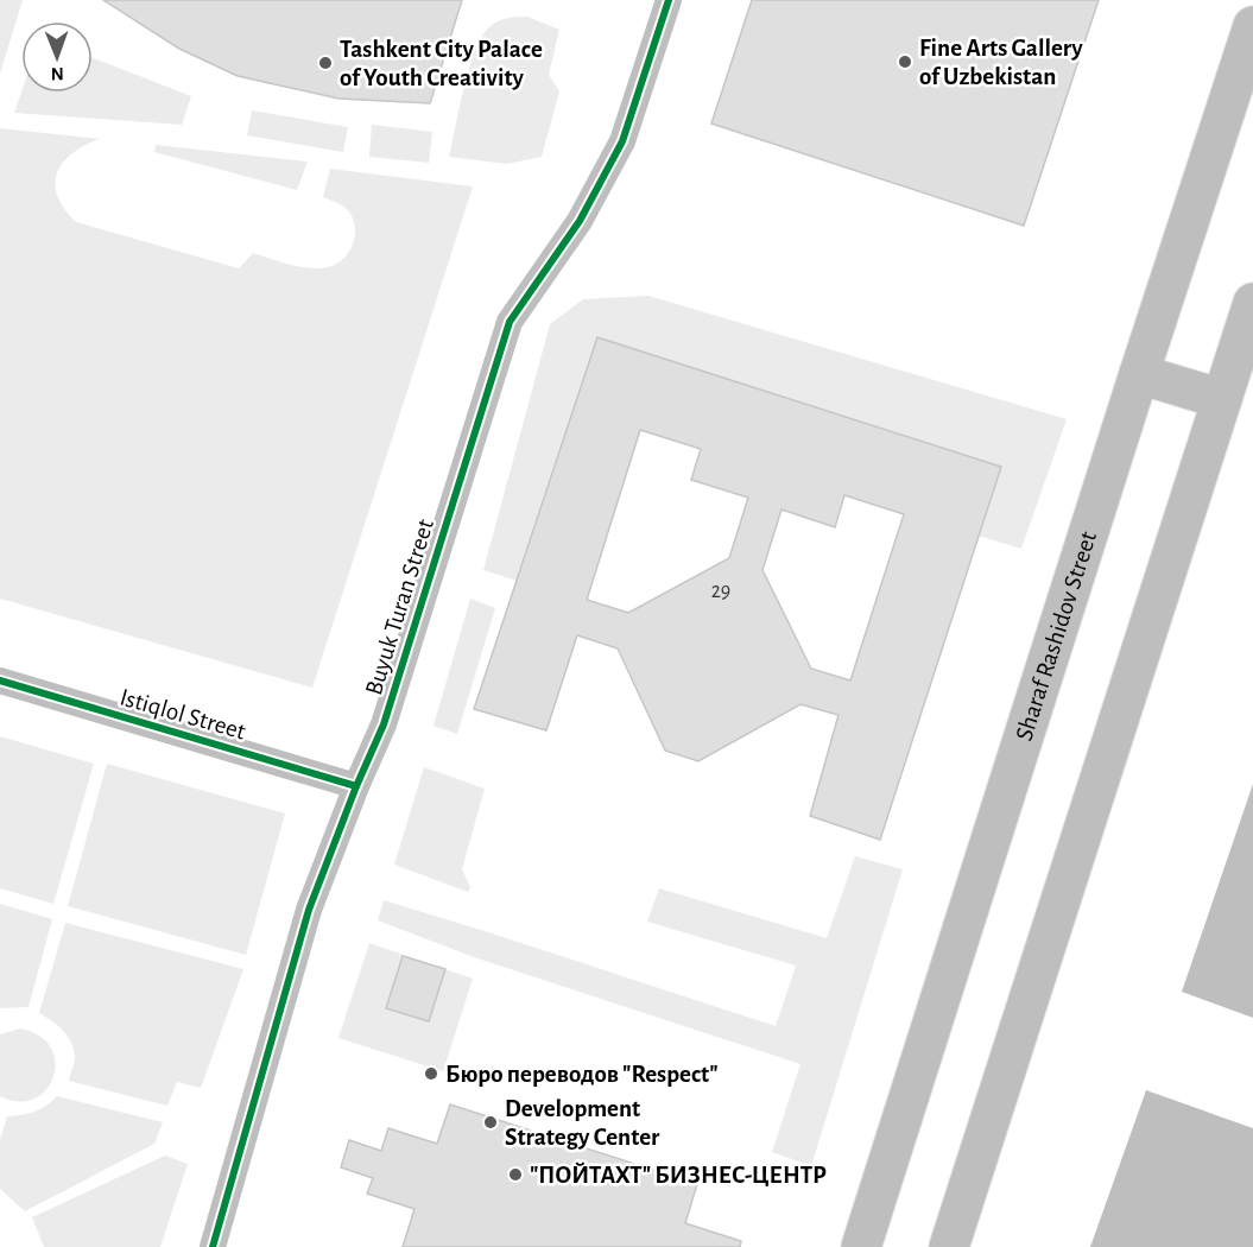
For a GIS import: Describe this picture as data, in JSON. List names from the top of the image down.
{
  "streets": {
    "main road": ["Sharaf Rashidov Street"],
    "street": ["Buyuk Turan Street", "Istiqlol Street"]
  },
  "crossings": [
    ["Buyuk Turan Street", "Istiqlol Street"]
  ],
  "places": [
    "Fine Arts Gallery of Uzbekistan",
    "Tashkent City Palace of Youth Creativity",
    "Бюро переводов \"Respect\"",
    "Development Strategy Center",
    "\"ПОЙТАХТ\" БИЗНЕС-ЦЕНТР"
  ],
  "house_numbers": ["29"],
  "north": "bottom"
}
